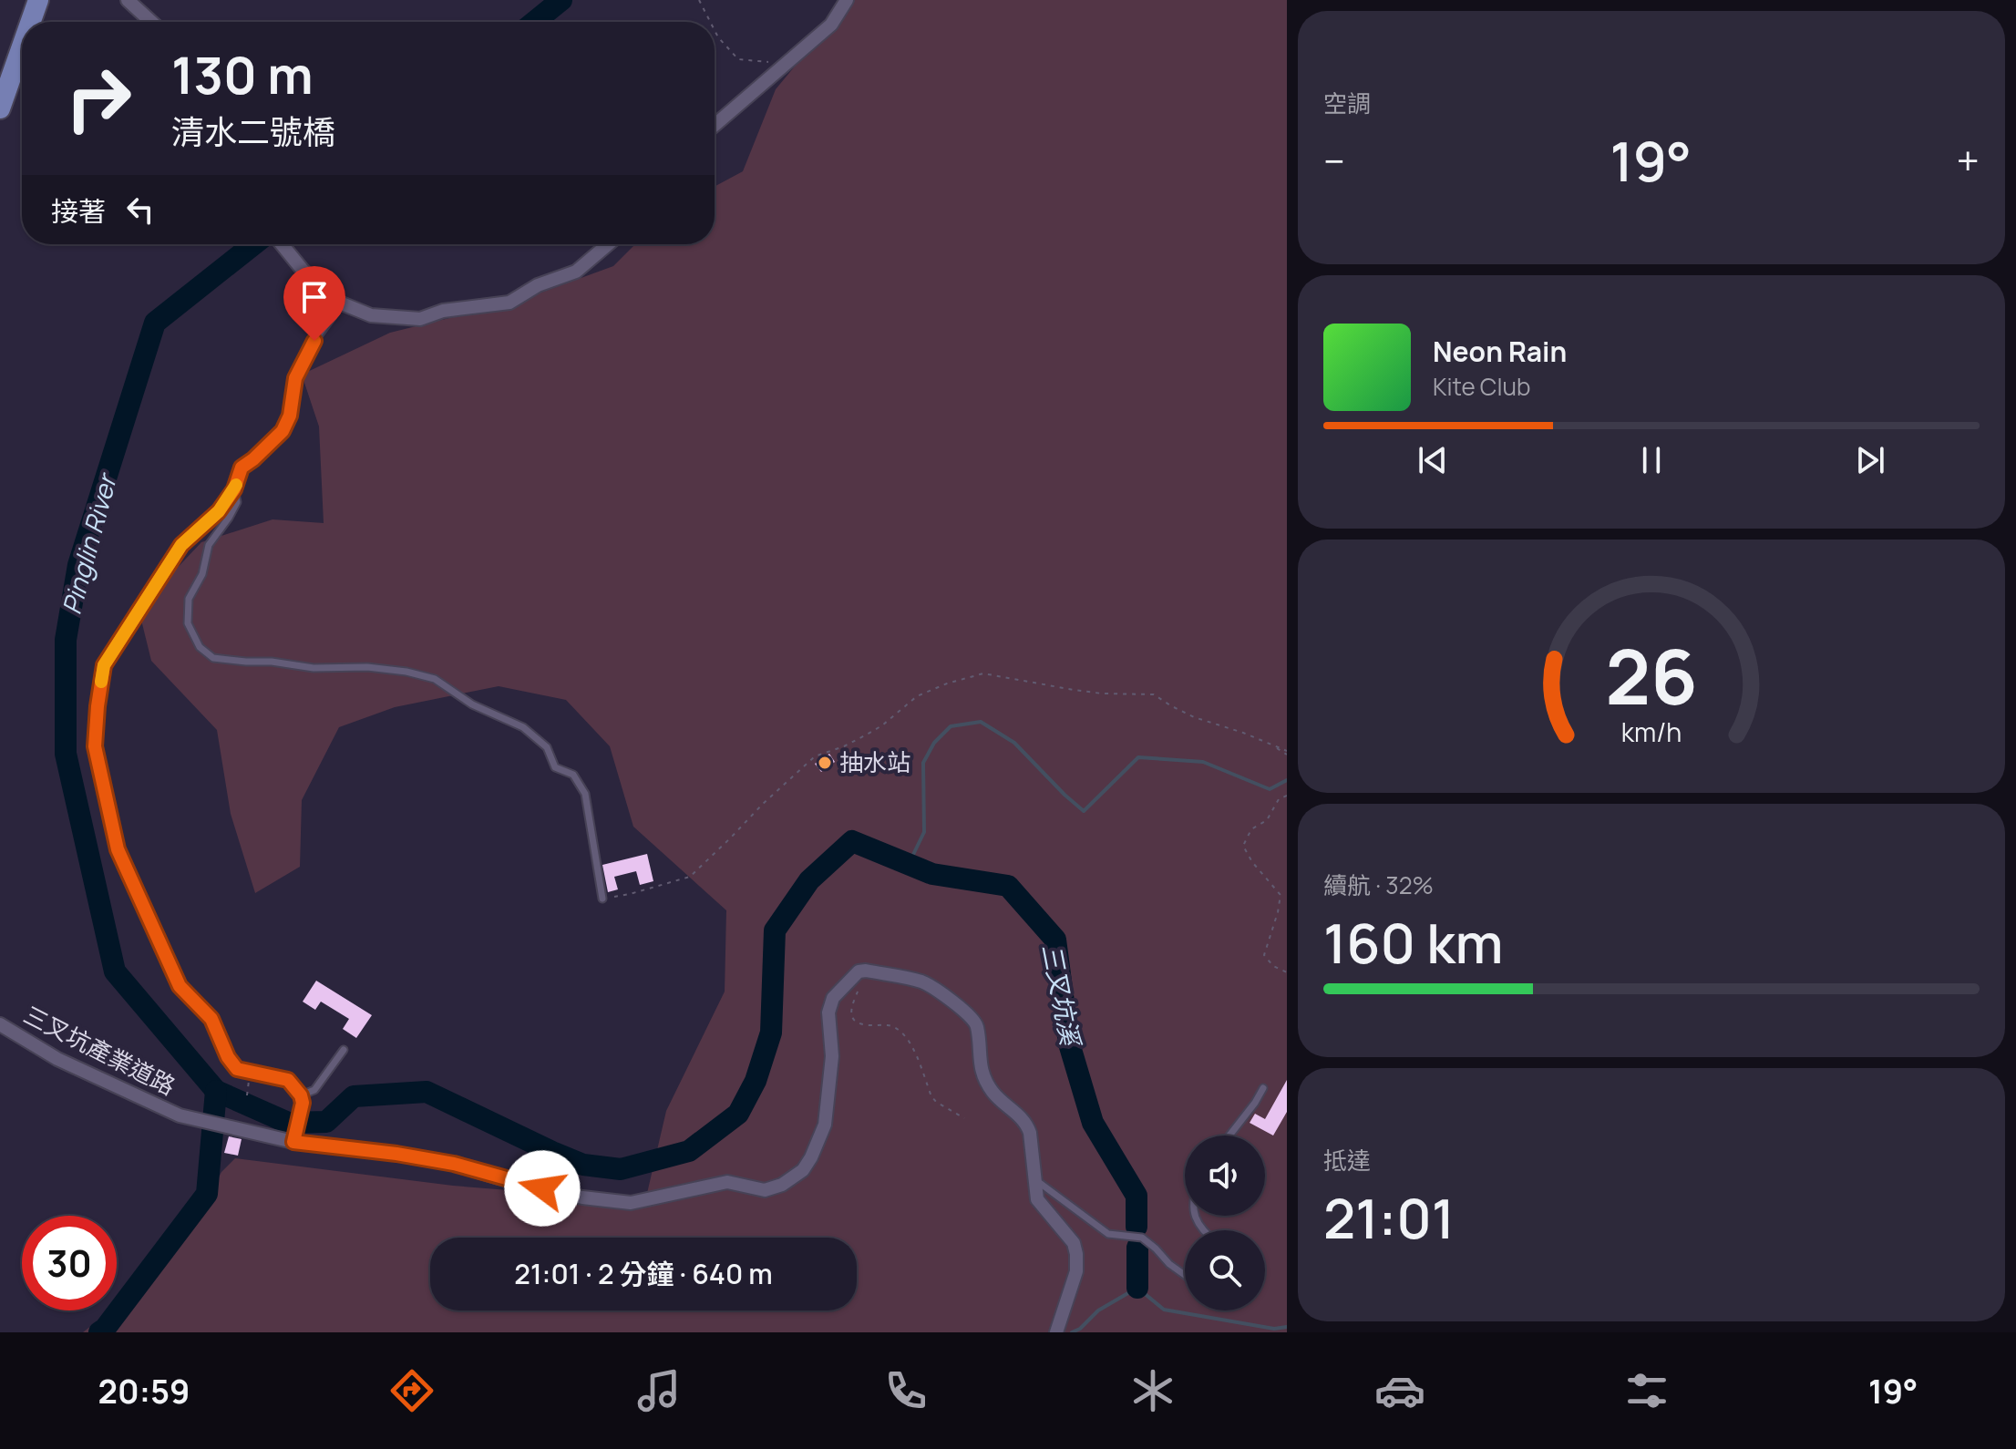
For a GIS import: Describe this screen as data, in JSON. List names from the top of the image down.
{
  "streets": {
    "street": ["三叉坑產業道路"]
  },
  "water": ["Pinglin River", "三叉坑溪"],
  "places": ["抽水站"],
  "page": {
    "tile": [
      "空調",
      ["續航 · 32%", "160 km"],
      ["抵達", "21:01"]
    ],
    "turn": ["130 m", "清水二號橋"],
    "heat": ["−", "19°", "+"],
    "then": "接著",
    "song": ["Neon Rain", "Kite Club"],
    "limit": "30",
    "trip": "21:01 · 2 分鐘 · 640 m",
    "tabs": ["20:59", "19°"],
    "gauge": ["26", "km/h"]
  }
}
